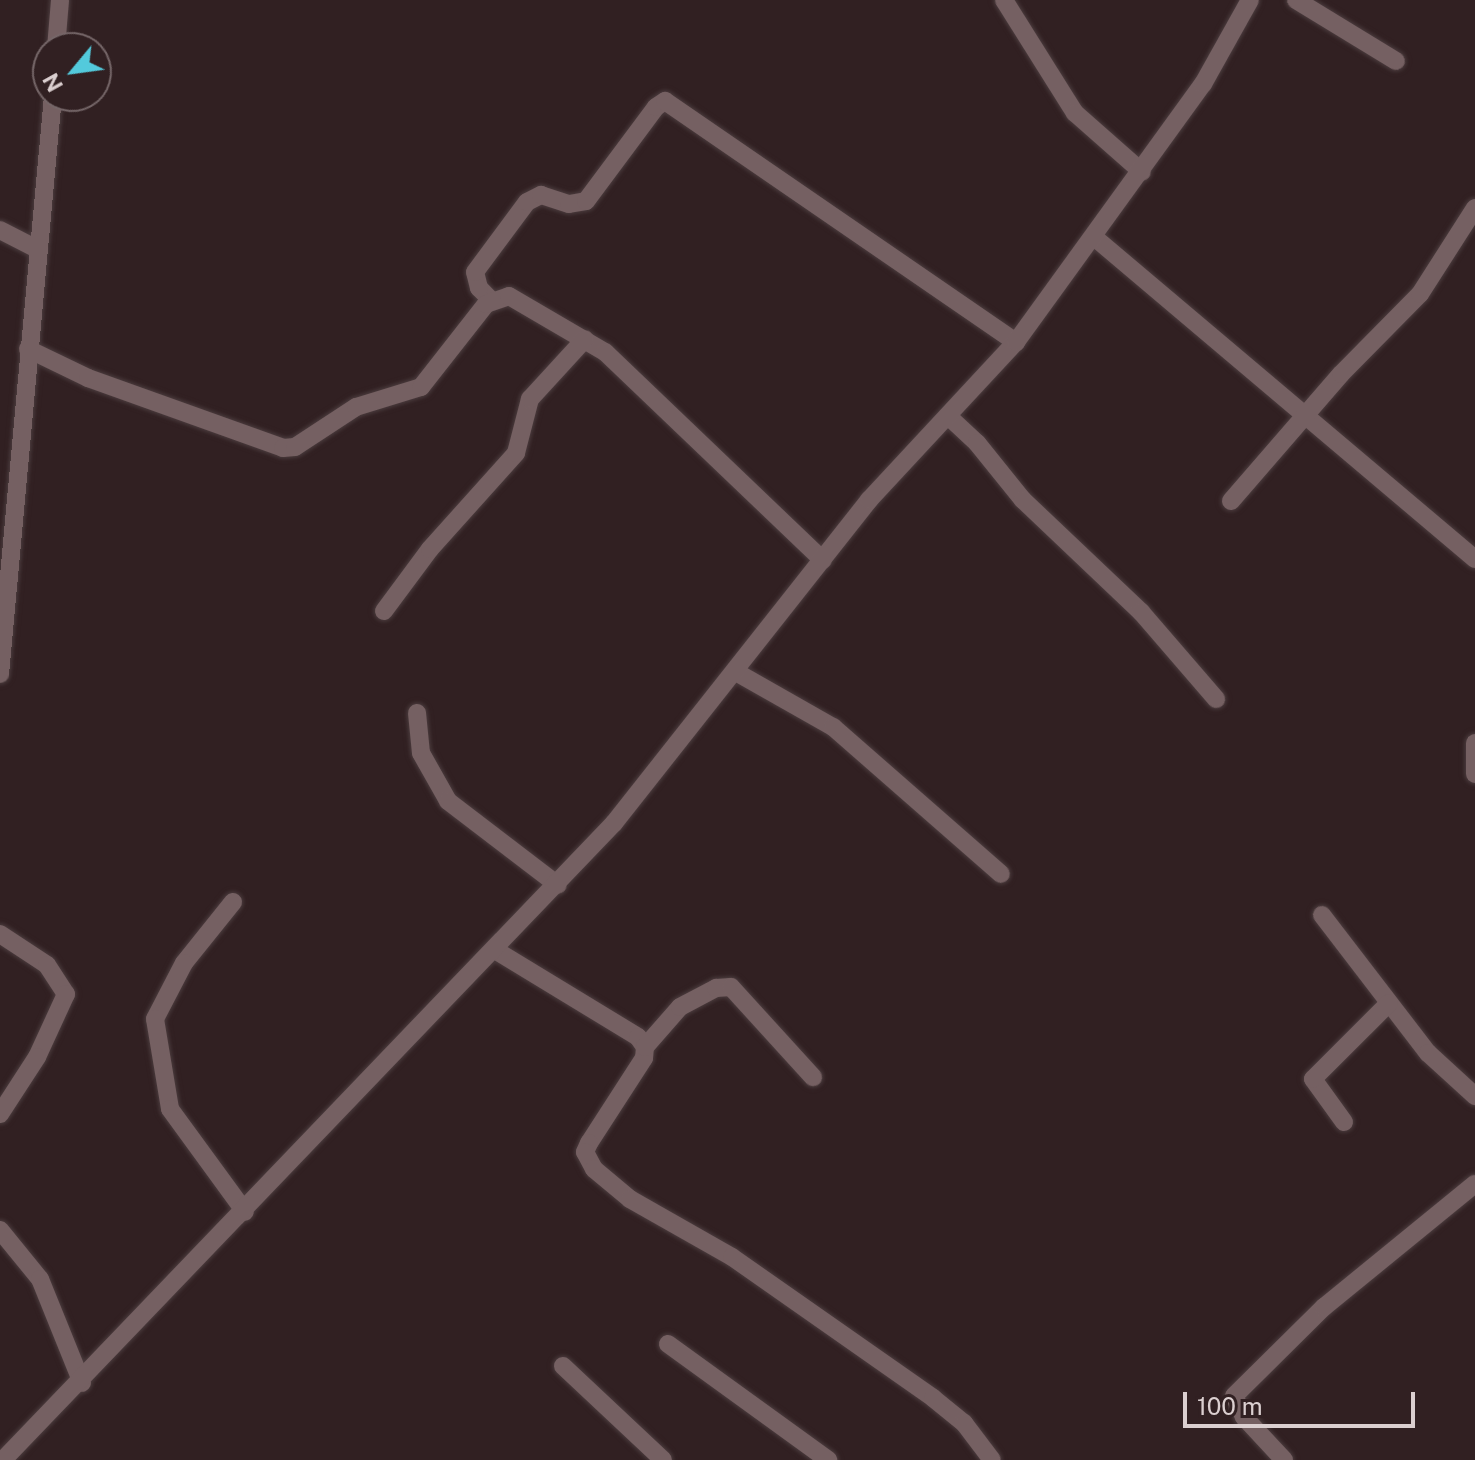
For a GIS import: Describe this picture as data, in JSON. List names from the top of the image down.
{
  "scale_bar": "100 m",
  "north": "bottom left"
}
